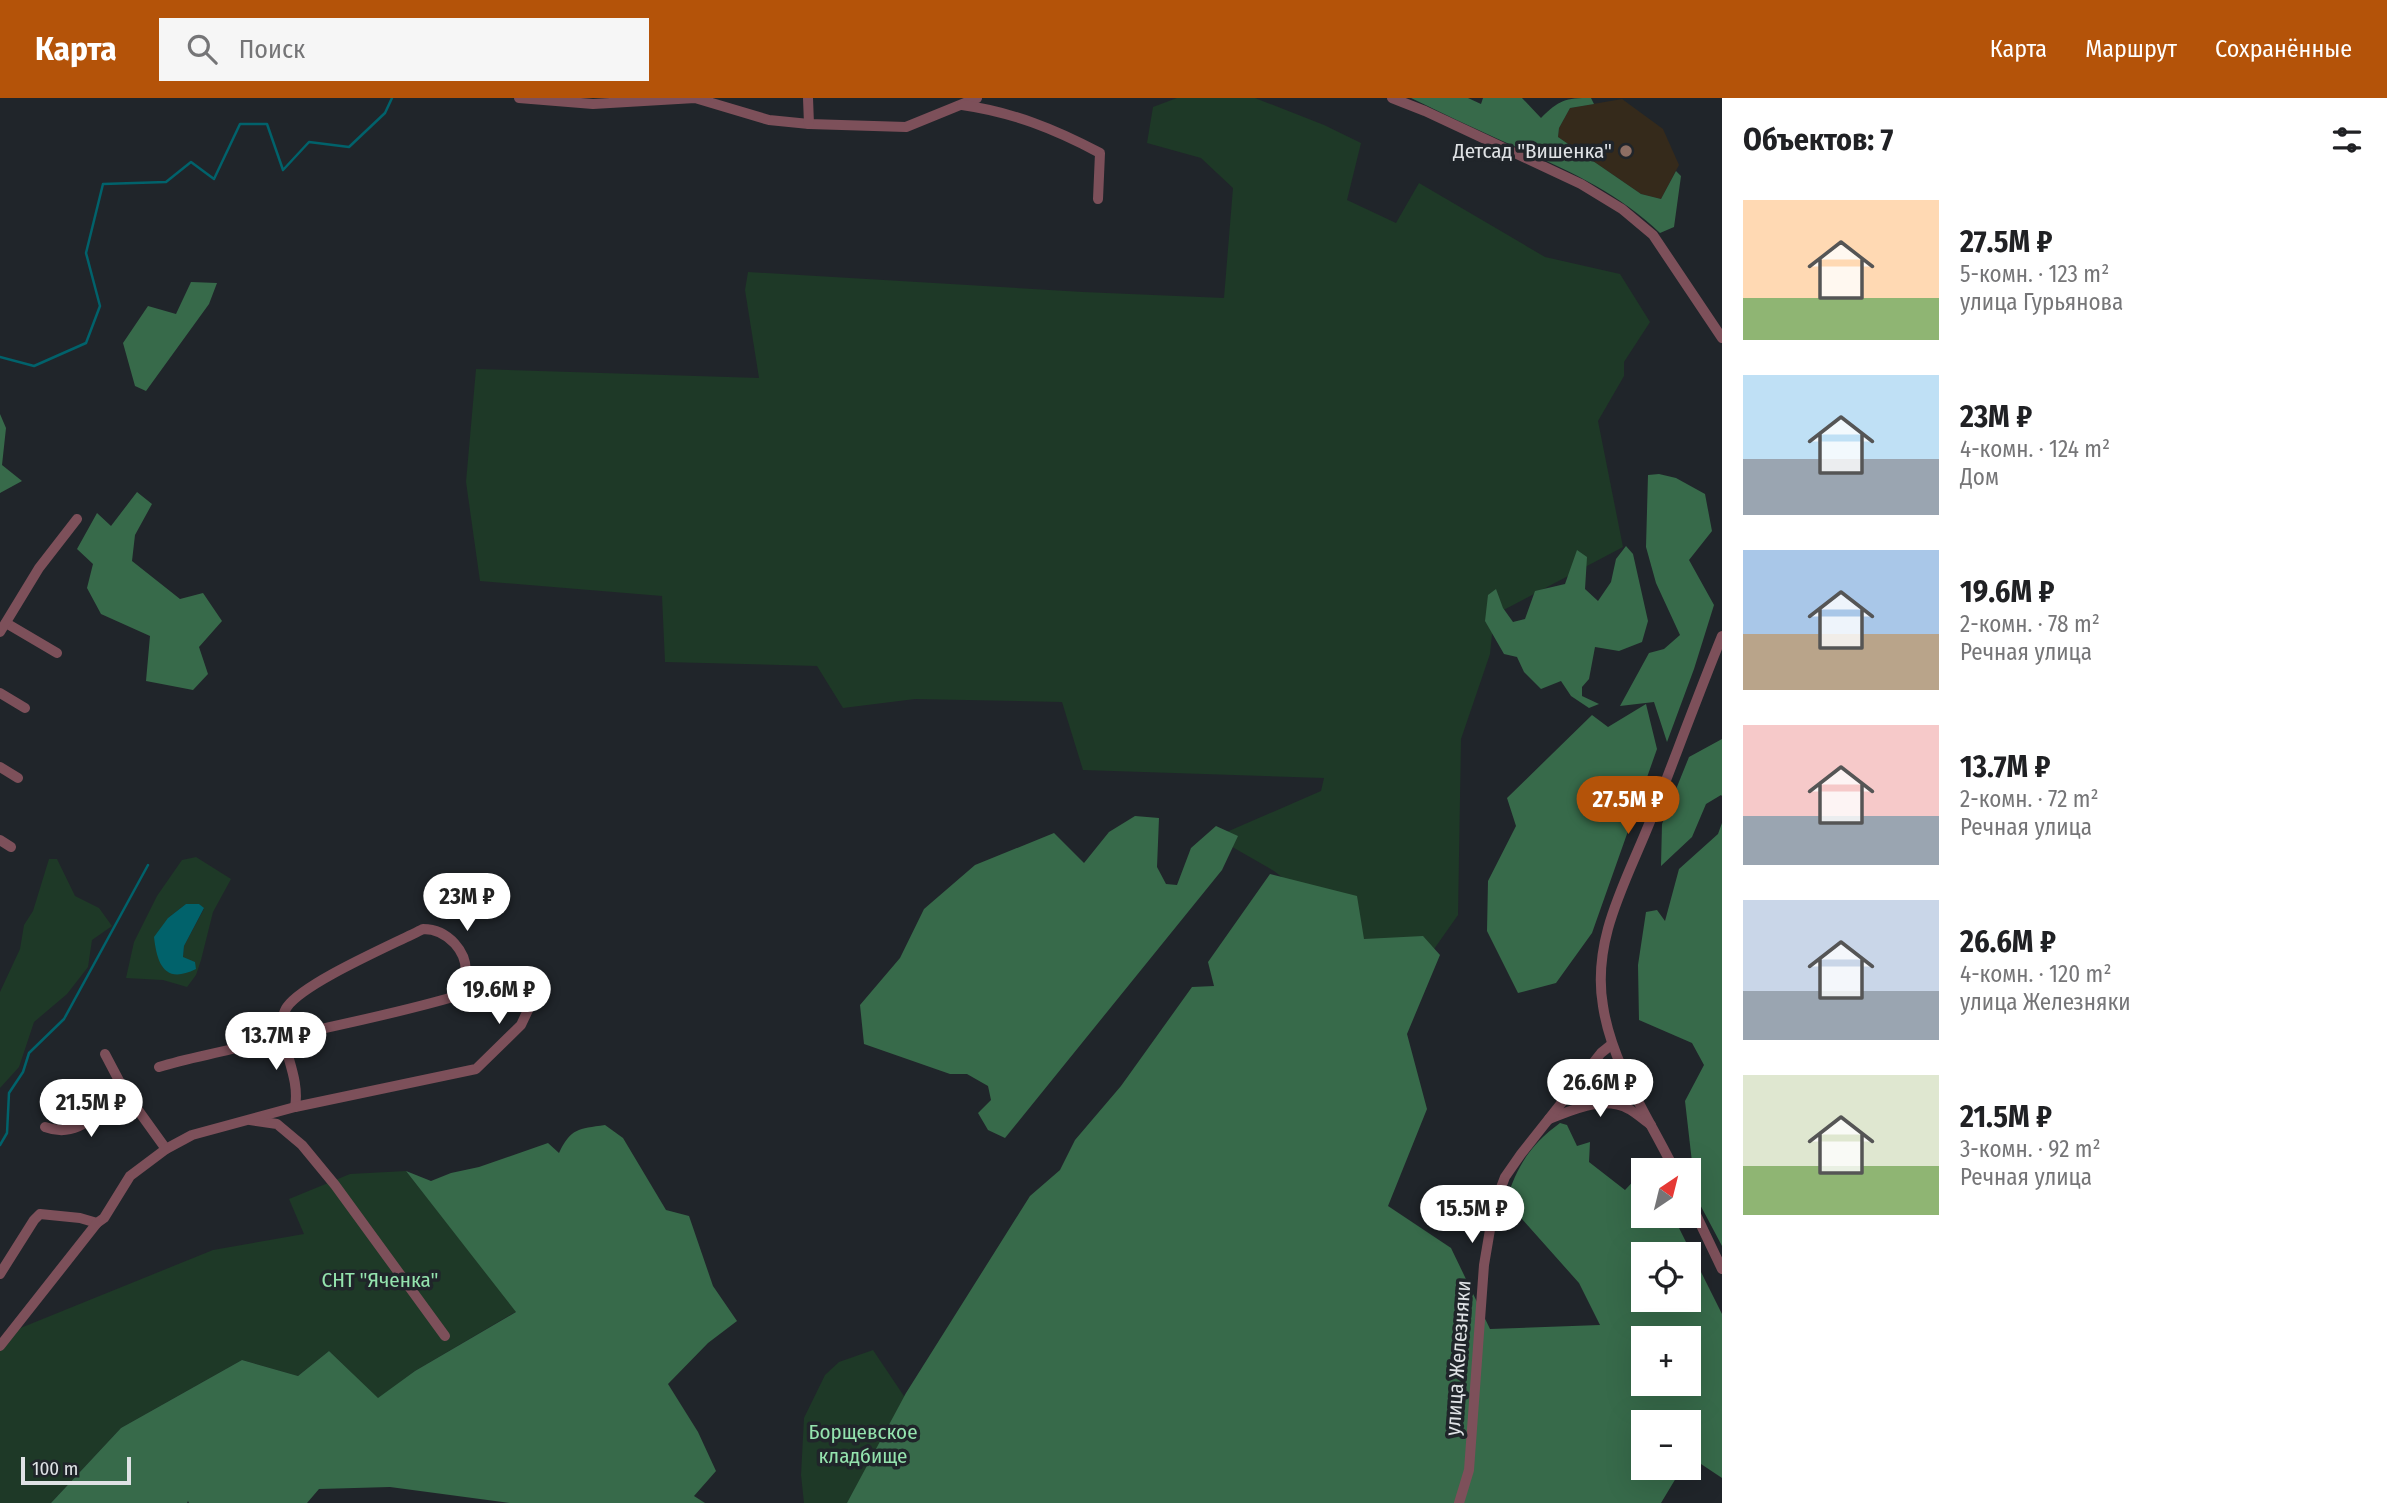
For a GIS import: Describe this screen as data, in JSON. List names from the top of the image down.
{
  "streets": {
    "street": ["улица Железняки"]
  },
  "parks": ["СНТ \"Яченка\"", "Борщевское кладбище"],
  "places": ["Детсад \"Вишенка\""],
  "scale_bar": "100 m",
  "north": "top right",
  "page": {
    "header": "Карта",
    "search": "Поиск",
    "nav": ["Карта", "Маршрут", "Сохранённые"],
    "heading": "Объектов: 7",
    "list": [
      {
        "name": "27.5M ₽",
        "note": "5-комн. · 123 m² · улица Гурьянова"
      },
      {
        "name": "23M ₽",
        "note": "4-комн. · 124 m² · Дом"
      },
      {
        "name": "19.6M ₽",
        "note": "2-комн. · 78 m² · Речная улица"
      },
      {
        "name": "13.7M ₽",
        "note": "2-комн. · 72 m² · Речная улица"
      },
      {
        "name": "26.6M ₽",
        "note": "4-комн. · 120 m² · улица Железняки"
      },
      {
        "name": "21.5M ₽",
        "note": "3-комн. · 92 m² · Речная улица"
      }
    ],
    "price": [
      "27.5M ₽",
      "23M ₽",
      "19.6M ₽",
      "13.7M ₽",
      "26.6M ₽",
      "21.5M ₽",
      "15.5M ₽"
    ],
    "map_buttons": ["+", "−"],
    "scale": "100 m"
  }
}
